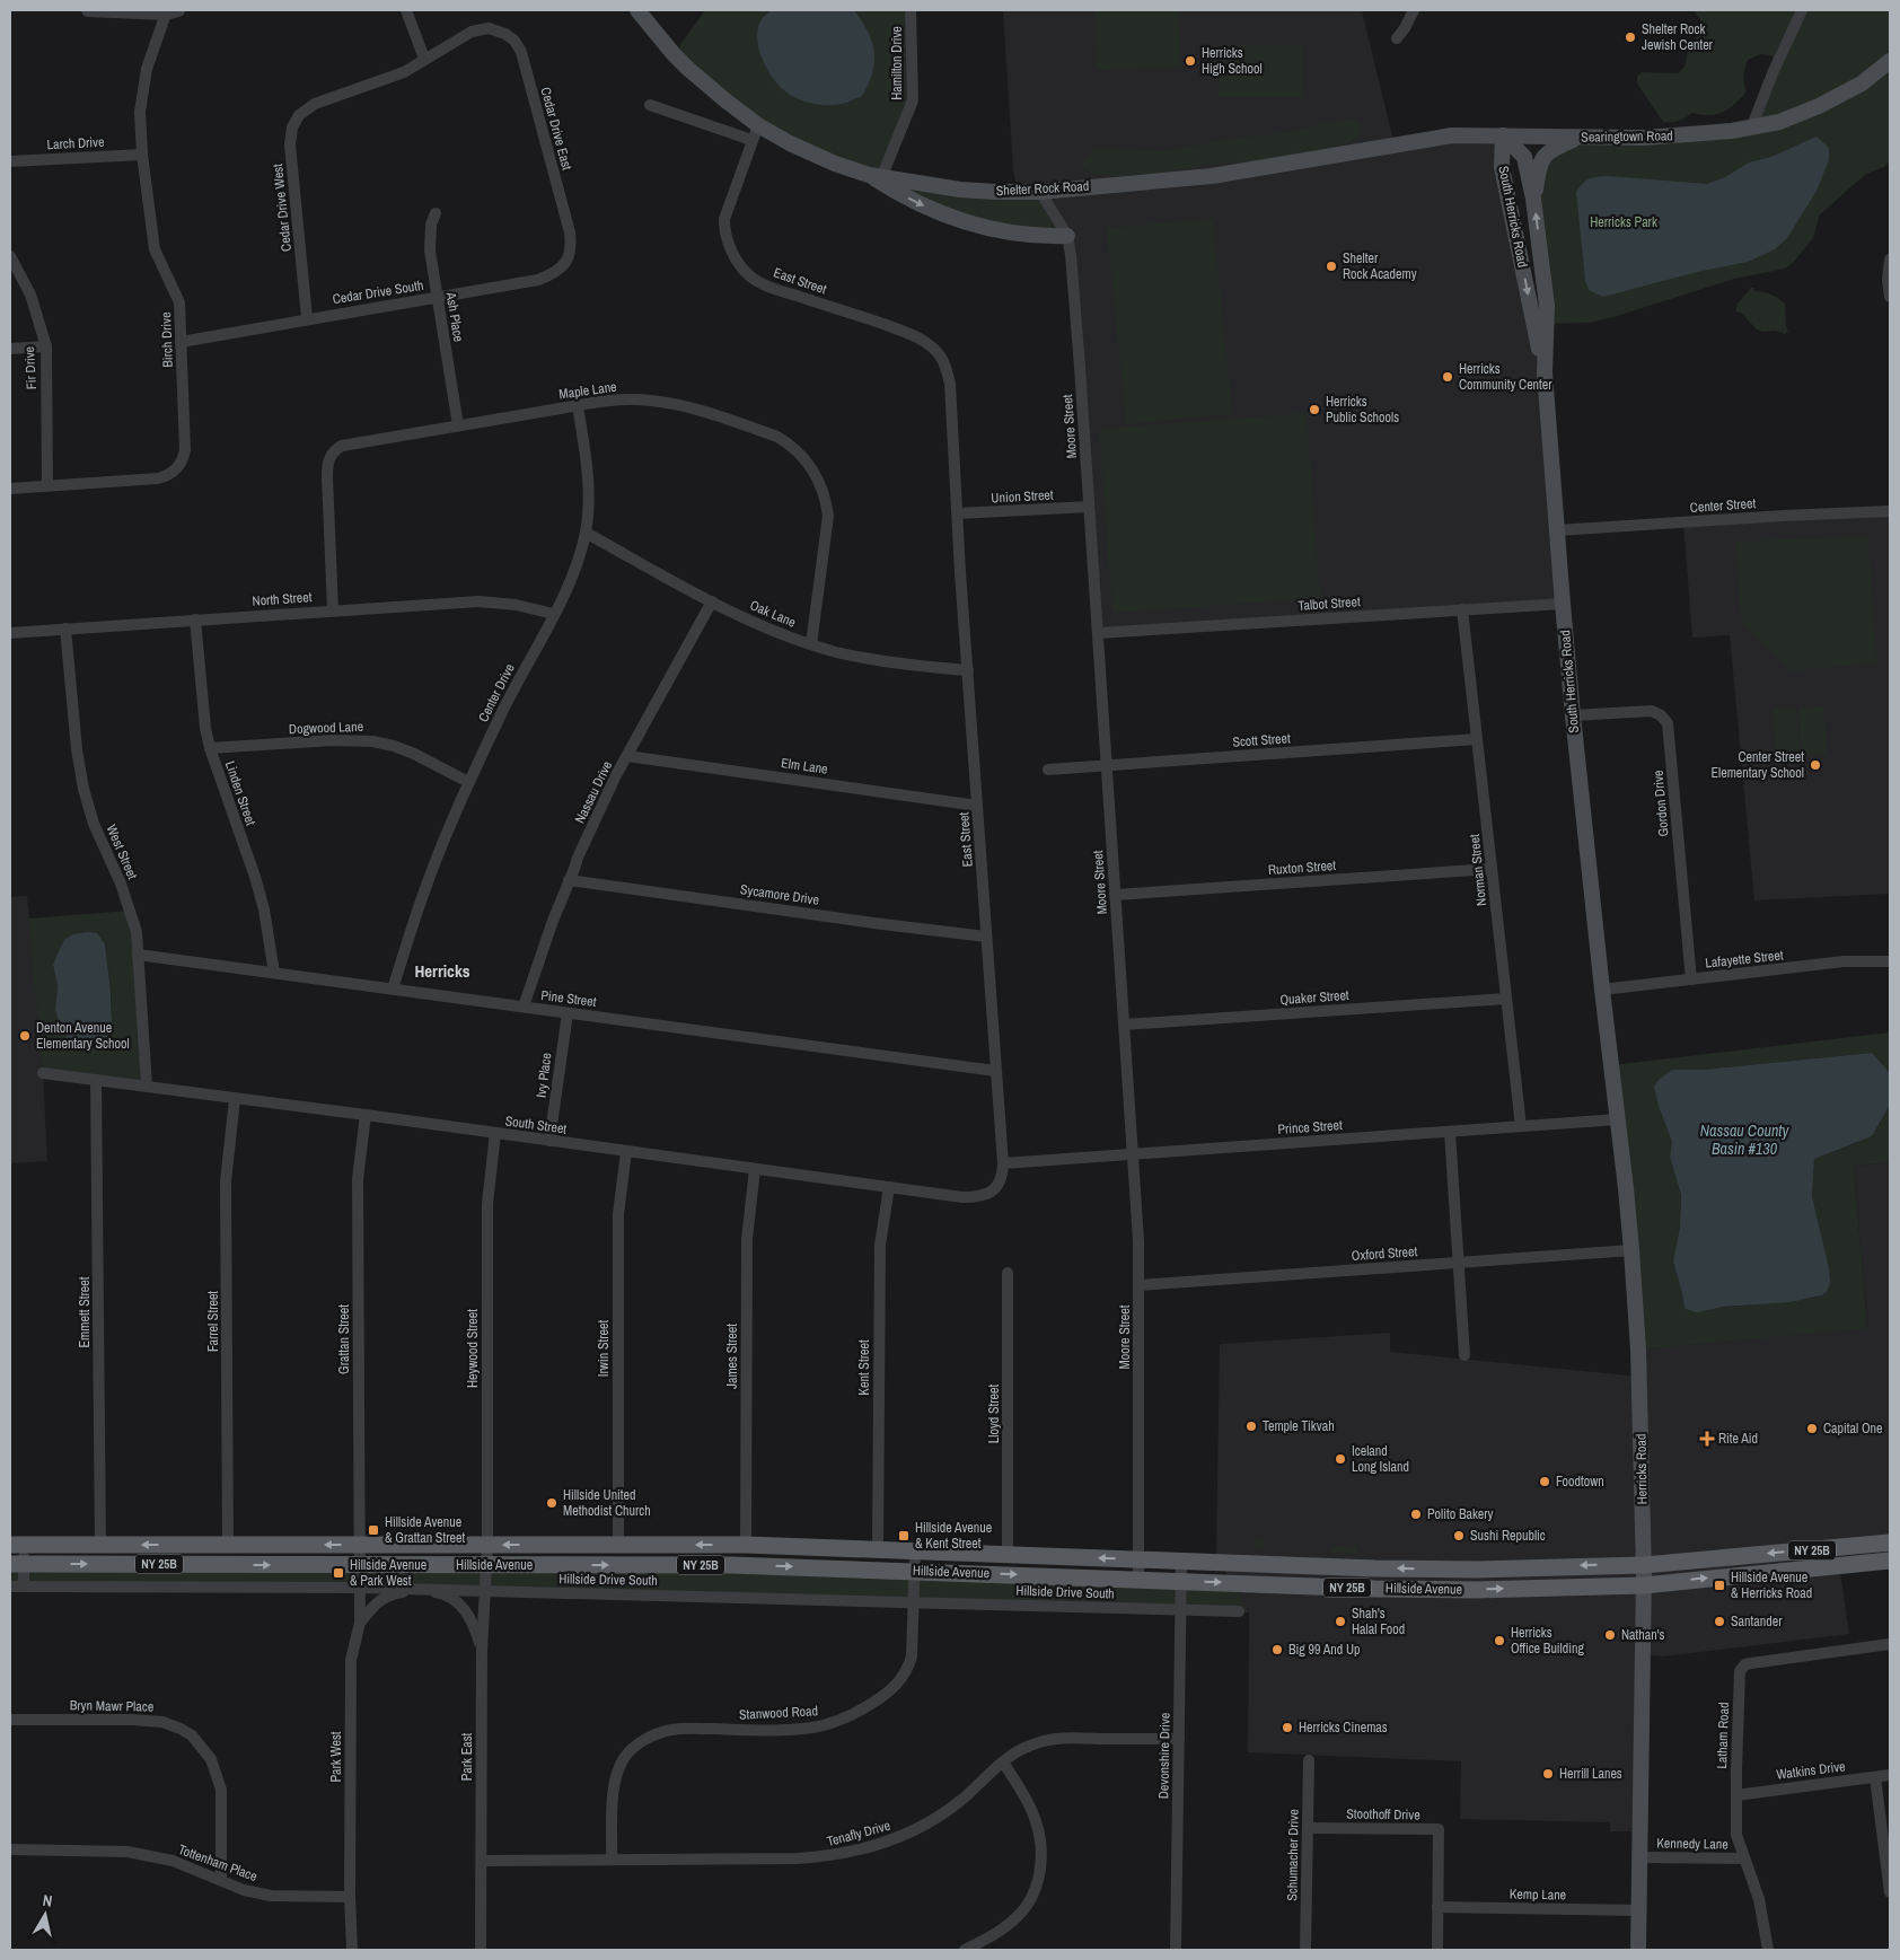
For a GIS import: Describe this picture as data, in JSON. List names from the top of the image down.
{
  "streets": {
    "main road": [
      "Searingtown Road",
      "Shelter Rock Road",
      "South Herricks Road",
      "Herricks Road",
      "NY 25B",
      "Hillside Avenue"
    ],
    "street": [
      "Hamilton Drive",
      "Cedar Drive East",
      "Larch Drive",
      "Cedar Drive West",
      "East Street",
      "Cedar Drive South",
      "Ash Place",
      "Birch Drive",
      "Fir Drive",
      "Maple Lane",
      "Moore Street",
      "Union Street",
      "Center Street",
      "North Street",
      "Talbot Street",
      "Oak Lane",
      "Center Drive",
      "Dogwood Lane",
      "Scott Street",
      "Elm Lane",
      "Nassau Drive",
      "Linden Street",
      "Gordon Drive",
      "West Street",
      "Ruxton Street",
      "Norman Street",
      "Sycamore Drive",
      "Lafayette Street",
      "Quaker Street",
      "Pine Street",
      "Ivy Place",
      "South Street",
      "Prince Street",
      "Oxford Street",
      "Emmett Street",
      "Farrel Street",
      "Grattan Street",
      "Heywood Street",
      "Irwin Street",
      "James Street",
      "Kent Street",
      "Lloyd Street",
      "Hillside Drive South",
      "Bryn Mawr Place",
      "Stanwood Road",
      "Latham Road",
      "Devonshire Drive",
      "Park West",
      "Park East",
      "Watkins Drive",
      "Stoothoff Drive",
      "Tenafly Drive",
      "Kennedy Lane",
      "Schumacher Drive",
      "Tottenham Place",
      "Kemp Lane"
    ]
  },
  "crossings": [
    ["Hamilton Drive", "Shelter Rock Road"],
    ["Cedar Drive East", "Cedar Drive West"],
    ["Cedar Drive East", "Cedar Drive South"],
    ["Searingtown Road", "Shelter Rock Road"],
    ["Searingtown Road", "South Herricks Road"],
    ["Larch Drive", "Birch Drive"],
    ["Shelter Rock Road", "South Herricks Road"],
    ["Shelter Rock Road", "East Street"],
    ["Shelter Rock Road", "Moore Street"],
    ["Cedar Drive West", "Cedar Drive South"],
    ["South Herricks Road", "Center Street"],
    ["South Herricks Road", "Talbot Street"],
    ["South Herricks Road", "Gordon Drive"],
    ["South Herricks Road", "Lafayette Street"],
    ["South Herricks Road", "Herricks Road"],
    ["East Street", "Union Street"],
    ["East Street", "Oak Lane"],
    ["East Street", "Elm Lane"],
    ["East Street", "Sycamore Drive"],
    ["East Street", "Pine Street"],
    ["East Street", "South Street"],
    ["East Street", "Prince Street"],
    ["Cedar Drive South", "Ash Place"],
    ["Cedar Drive South", "Birch Drive"],
    ["Ash Place", "Maple Lane"],
    ["Birch Drive", "Fir Drive"],
    ["Maple Lane", "North Street"],
    ["Maple Lane", "Oak Lane"],
    ["Maple Lane", "Center Drive"],
    ["Moore Street", "Union Street"],
    ["Moore Street", "Talbot Street"],
    ["Moore Street", "Scott Street"],
    ["Moore Street", "Ruxton Street"],
    ["Moore Street", "Quaker Street"],
    ["Moore Street", "Prince Street"],
    ["Moore Street", "Oxford Street"],
    ["Moore Street", "Hillside Avenue"],
    ["North Street", "Center Drive"],
    ["North Street", "Linden Street"],
    ["North Street", "West Street"],
    ["Talbot Street", "Norman Street"],
    ["Oak Lane", "Center Drive"],
    ["Oak Lane", "Nassau Drive"],
    ["Center Drive", "Dogwood Lane"],
    ["Center Drive", "Pine Street"],
    ["Dogwood Lane", "Linden Street"],
    ["Scott Street", "Norman Street"],
    ["Elm Lane", "Nassau Drive"],
    ["Nassau Drive", "Sycamore Drive"],
    ["Nassau Drive", "Pine Street"],
    ["Linden Street", "Pine Street"],
    ["Gordon Drive", "Lafayette Street"],
    ["West Street", "Pine Street"],
    ["West Street", "South Street"],
    ["Ruxton Street", "Norman Street"],
    ["Norman Street", "Quaker Street"],
    ["Norman Street", "Prince Street"],
    ["Lafayette Street", "Herricks Road"],
    ["Pine Street", "Ivy Place"],
    ["Ivy Place", "South Street"],
    ["South Street", "Prince Street"],
    ["South Street", "Emmett Street"],
    ["South Street", "Farrel Street"],
    ["South Street", "Grattan Street"],
    ["South Street", "Heywood Street"],
    ["South Street", "Irwin Street"],
    ["South Street", "James Street"],
    ["South Street", "Kent Street"],
    ["Prince Street", "Herricks Road"],
    ["Oxford Street", "Herricks Road"],
    ["Emmett Street", "Hillside Avenue"],
    ["Farrel Street", "Hillside Avenue"],
    ["Grattan Street", "Hillside Avenue"],
    ["Grattan Street", "Park West"],
    ["Heywood Street", "Hillside Avenue"],
    ["Heywood Street", "Park East"],
    ["Irwin Street", "Hillside Avenue"],
    ["James Street", "Hillside Avenue"],
    ["Kent Street", "Hillside Avenue"],
    ["Lloyd Street", "Hillside Avenue"],
    ["Herricks Road", "Hillside Avenue"],
    ["Herricks Road", "Kennedy Lane"],
    ["Herricks Road", "Kemp Lane"],
    ["Hillside Avenue", "Stanwood Road"],
    ["Hillside Avenue", "Devonshire Drive"],
    ["Hillside Avenue", "Park West"],
    ["Hillside Avenue", "Park East"],
    ["Hillside Drive South", "Stanwood Road"],
    ["Hillside Drive South", "Devonshire Drive"],
    ["Hillside Drive South", "Park West"],
    ["Hillside Drive South", "Park East"],
    ["Bryn Mawr Place", "Tottenham Place"],
    ["Stanwood Road", "Tenafly Drive"],
    ["Latham Road", "Watkins Drive"],
    ["Latham Road", "Kennedy Lane"],
    ["Devonshire Drive", "Tenafly Drive"],
    ["Park West", "Tottenham Place"],
    ["Park East", "Tenafly Drive"],
    ["Stoothoff Drive", "Schumacher Drive"],
    ["Stoothoff Drive", "Kemp Lane"]
  ],
  "districts": ["Herricks"],
  "water": ["Nassau County Basin #130"],
  "parks": ["Herricks Park"],
  "places": {
    "other": [
      "Shelter Rock Jewish Center",
      "Herricks High School",
      "Shelter Rock Academy",
      "Herricks Community Center",
      "Herricks Public Schools",
      "Center Street Elementary School",
      "Denton Avenue Elementary School",
      "Temple Tikvah",
      "Capital One",
      "Iceland Long Island",
      "Foodtown",
      "Hillside United Methodist Church",
      "Polito Bakery",
      "Sushi Republic",
      "Shah's Halal Food",
      "Santander",
      "Nathan's",
      "Herricks Office Building",
      "Big 99 And Up",
      "Herricks Cinemas",
      "Herrill Lanes"
    ],
    "health": ["Rite Aid"],
    "transit": [
      "Hillside Avenue & Grattan Street",
      "Hillside Avenue & Kent Street",
      "Hillside Avenue & Park West",
      "Hillside Avenue & Herricks Road"
    ]
  },
  "north": "top"
}
